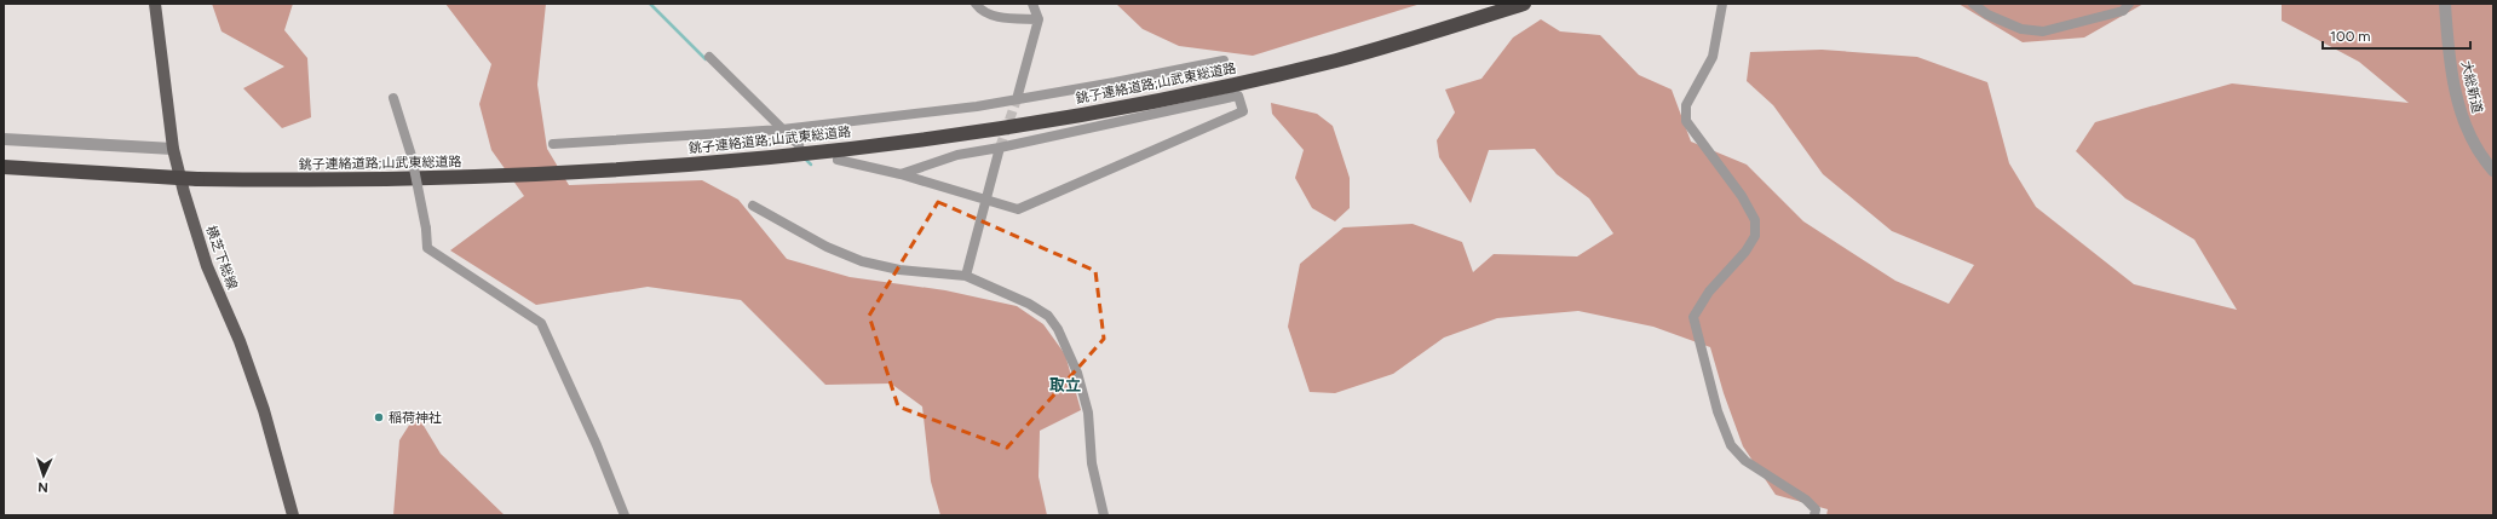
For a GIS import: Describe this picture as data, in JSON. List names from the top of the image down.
{
  "streets": {
    "highway": ["銚子連絡道路;山武東総道路"],
    "main road": ["横芝下総線"],
    "street": ["大総新道"]
  },
  "districts": ["取立"],
  "places": ["稲荷神社"],
  "scale_bar": "100 m",
  "north": "bottom"
}
